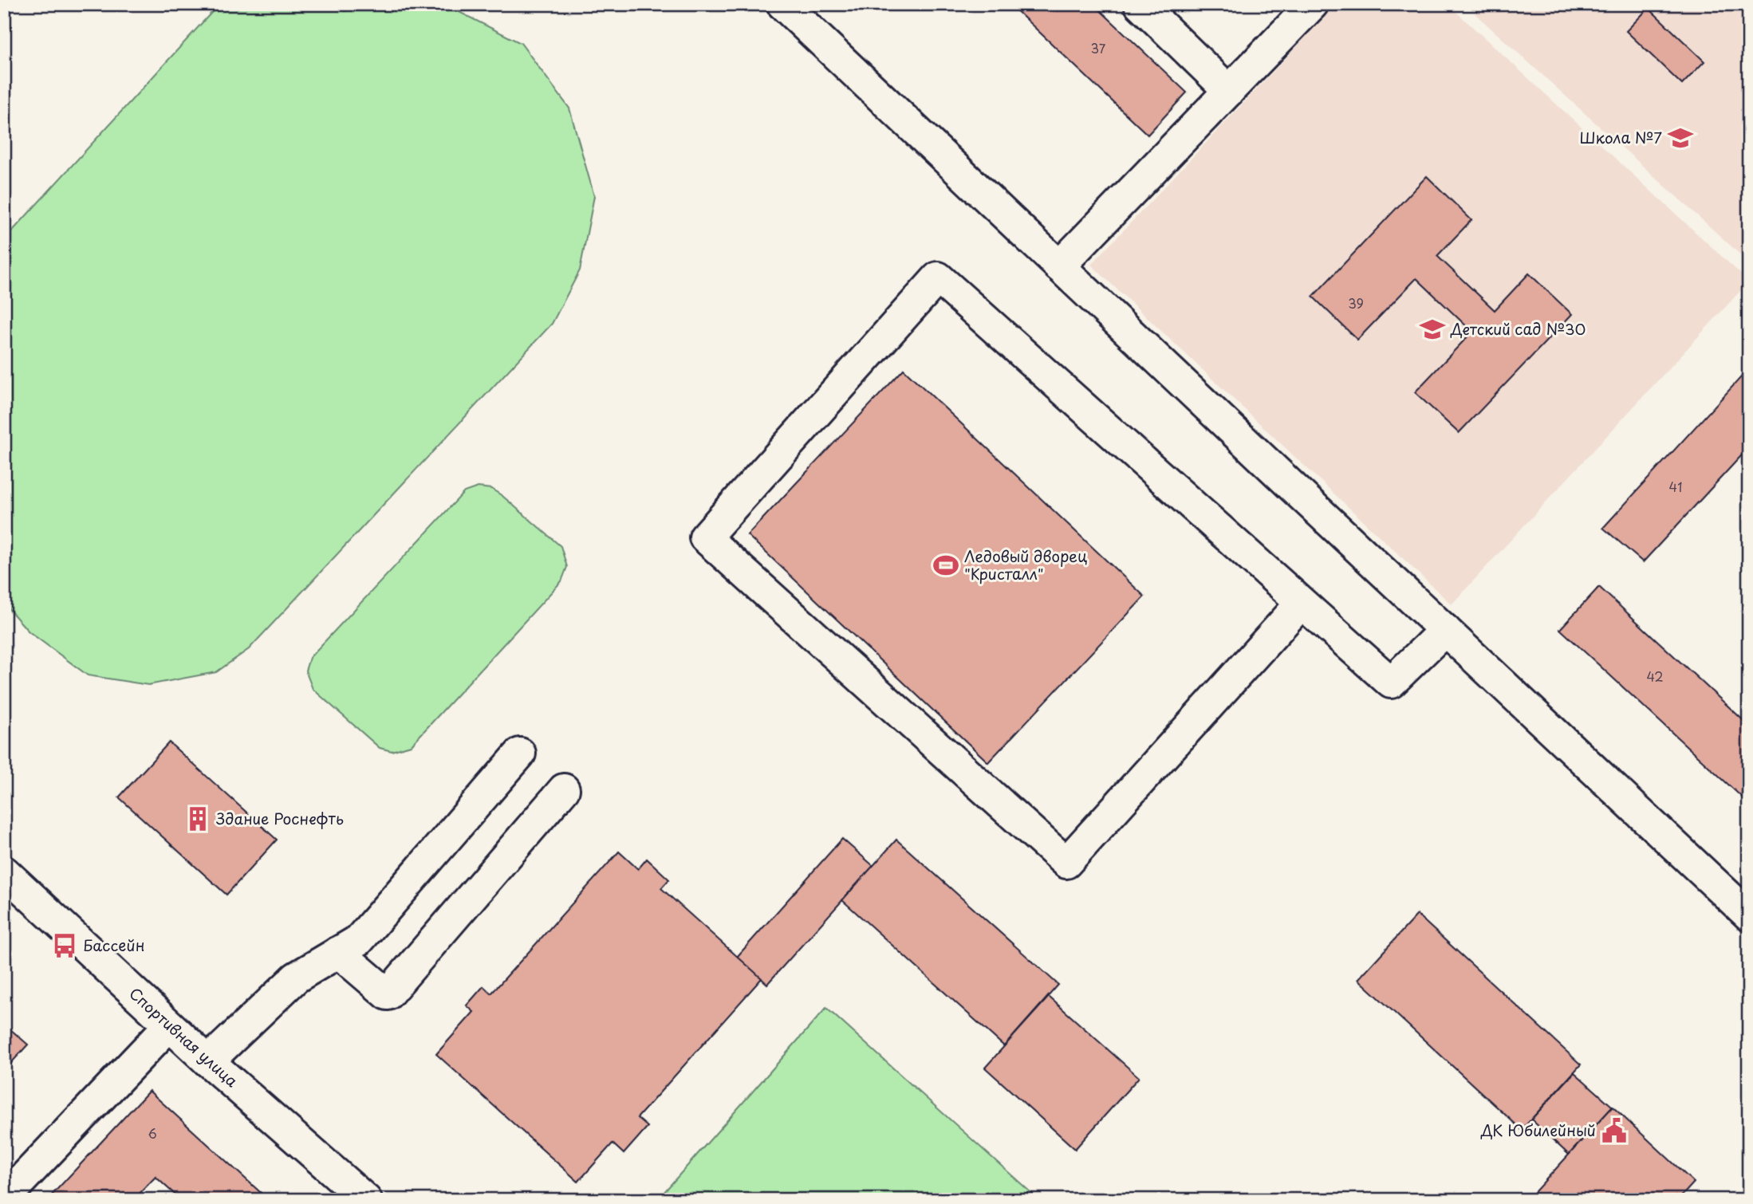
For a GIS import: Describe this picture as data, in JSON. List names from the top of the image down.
{
  "streets": {
    "street": ["Спортивная улица"]
  },
  "places": {
    "school or university": ["Школа №7", "Детский сад №30"],
    "sports": ["Ледовый дворец \"Кристалл\""],
    "building": ["Здание Роснефть"],
    "bus stop": ["Бассейн"],
    "public building": ["ДК Юбилейный"]
  },
  "house_numbers": [
    "37",
    "39",
    "41",
    "42",
    "6"
  ]
}
